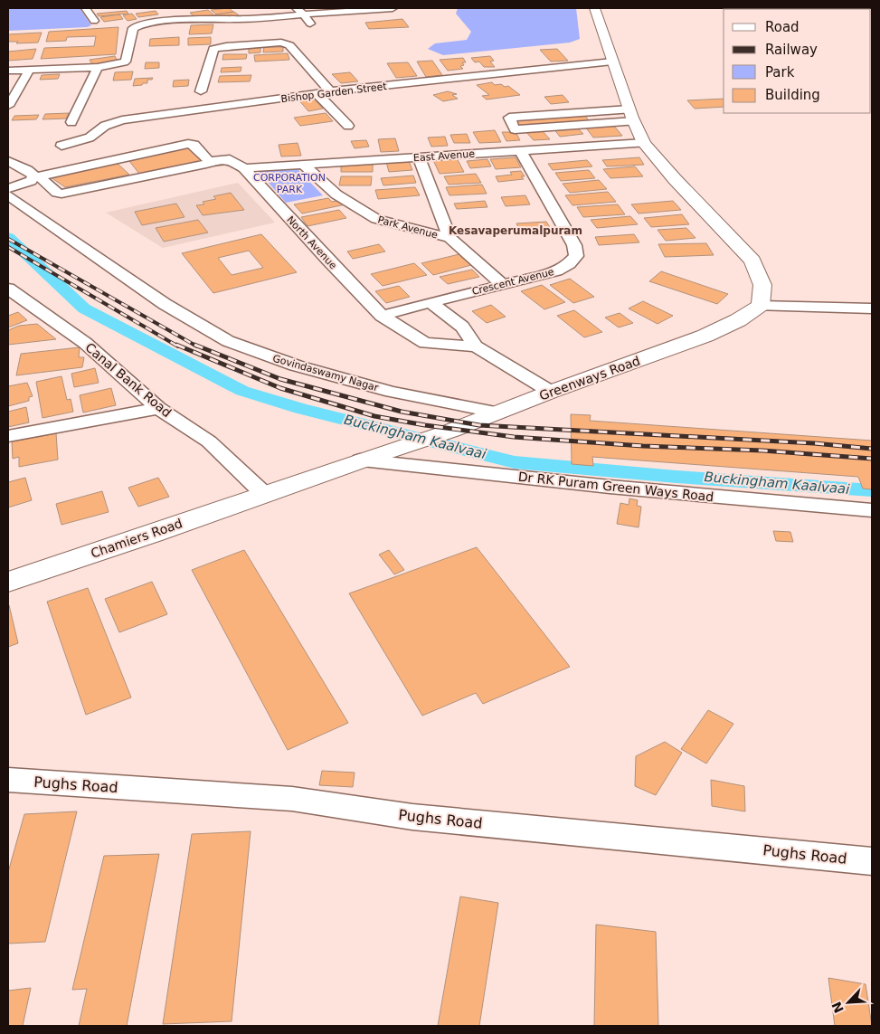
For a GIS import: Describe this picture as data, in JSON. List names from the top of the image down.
{
  "streets": {
    "street": [
      "Bishop Garden Street",
      "East Avenue",
      "Park Avenue",
      "North Avenue",
      "Crescent Avenue",
      "Govindaswamy Nagar",
      "Greenways Road",
      "Canal Bank Road",
      "Dr RK Puram Green Ways Road",
      "Chamiers Road",
      "Pughs Road"
    ]
  },
  "crossings": [
    ["East Avenue", "Park Avenue"],
    ["East Avenue", "North Avenue"],
    ["East Avenue", "Crescent Avenue"],
    ["North Avenue", "Crescent Avenue"],
    ["Govindaswamy Nagar", "Greenways Road"],
    ["Greenways Road", "Canal Bank Road"],
    ["Greenways Road", "Dr RK Puram Green Ways Road"],
    ["Greenways Road", "Chamiers Road"],
    ["Canal Bank Road", "Chamiers Road"]
  ],
  "districts": ["Kesavaperumalpuram"],
  "water": ["Buckingham Kaalvaai"],
  "parks": ["CORPORATION PARK"],
  "legend": [
    "Road",
    "Railway",
    "Park",
    "Building"
  ],
  "north": "bottom left"
}
